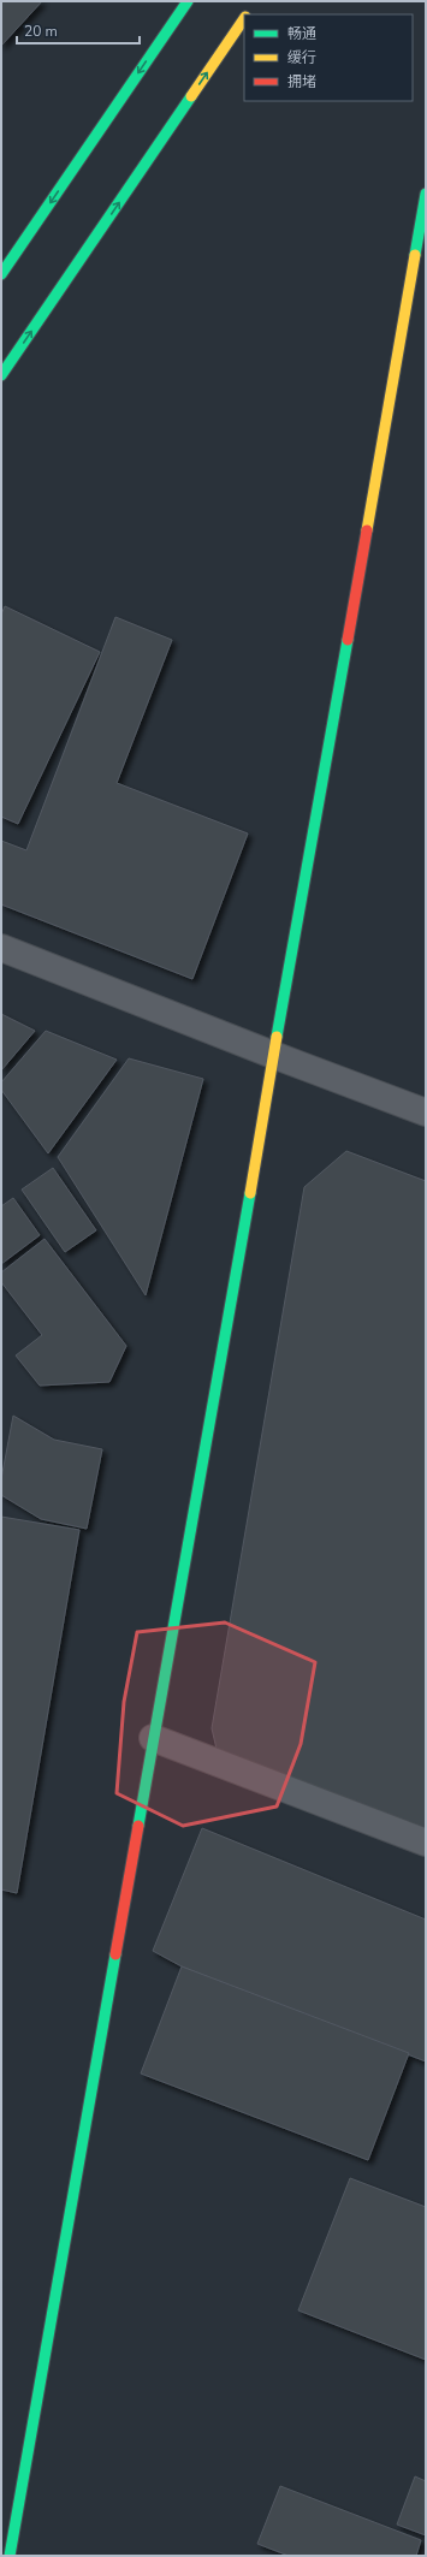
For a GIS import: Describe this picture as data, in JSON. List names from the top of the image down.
{
  "legend": ["畅通", "缓行", "拥堵"],
  "scale_bar": "20 m"
}
